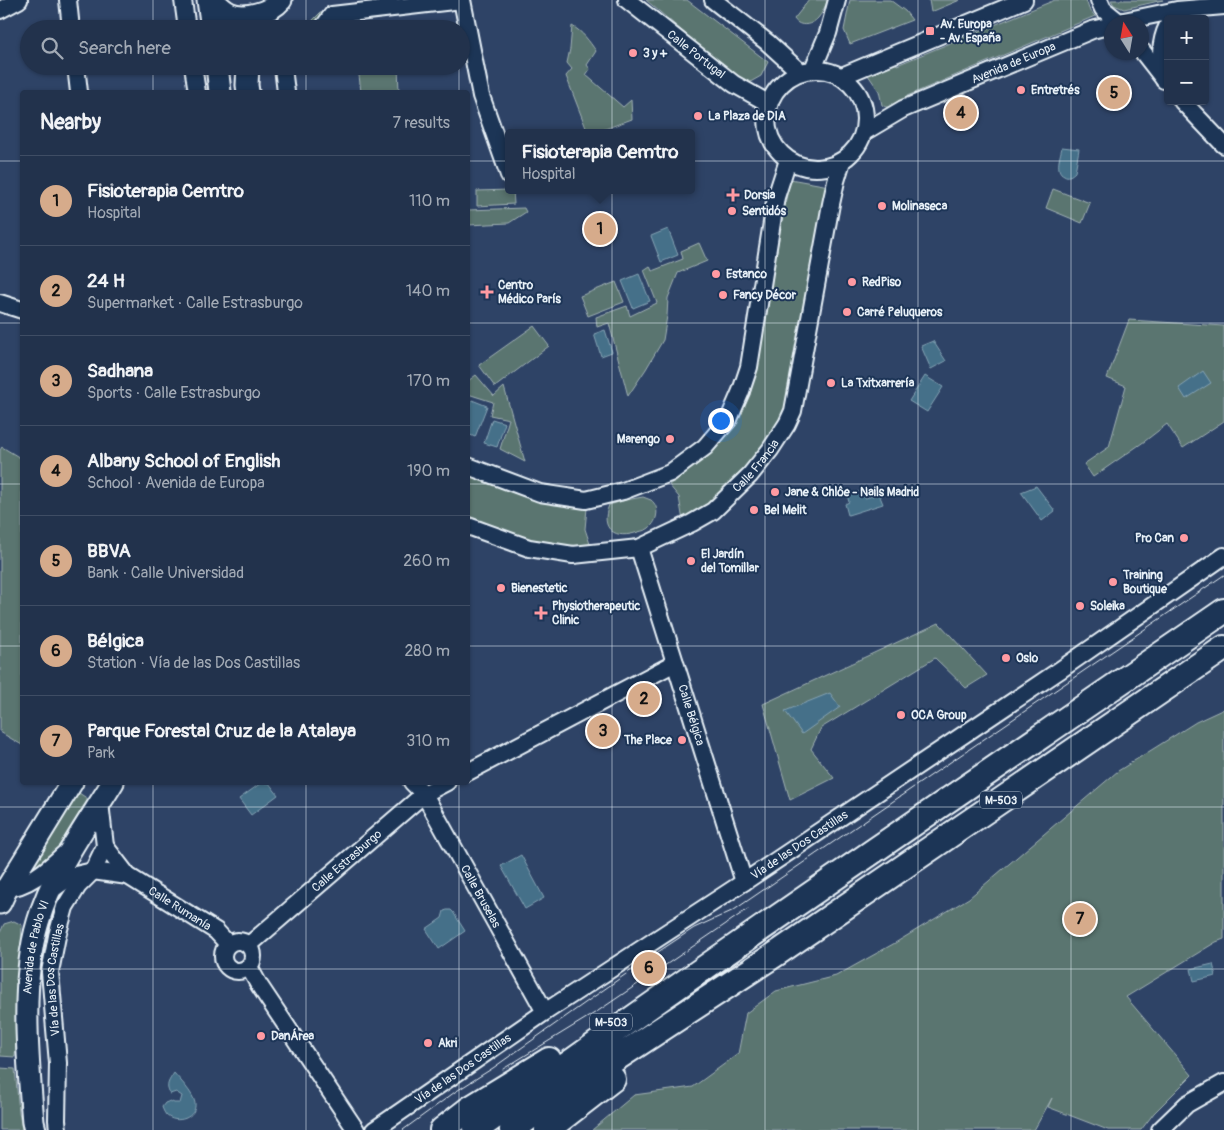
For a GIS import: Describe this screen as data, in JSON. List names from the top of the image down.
{
  "streets": {
    "highway": ["M-503"],
    "main road": ["Avenida de Pablo VI"],
    "street": [
      "Calle Portugal",
      "Avenida de Europa",
      "Calle Francia",
      "Calle Bélgica",
      "Vía de las Dos Castillas",
      "Calle Estrasburgo",
      "Calle Bruselas",
      "Calle Rumanía"
    ]
  },
  "crossings": [
    ["Calle Portugal", "Avenida de Europa"],
    ["Calle Portugal", "Calle Francia"],
    ["Avenida de Europa", "Calle Francia"],
    ["Calle Francia", "Calle Bélgica"],
    ["Calle Bélgica", "Vía de las Dos Castillas"],
    ["Vía de las Dos Castillas", "Calle Bruselas"],
    ["Vía de las Dos Castillas", "Calle Rumanía"],
    ["Vía de las Dos Castillas", "Avenida de Pablo VI"],
    ["Calle Estrasburgo", "Calle Bruselas"],
    ["Calle Estrasburgo", "Calle Rumanía"]
  ],
  "places": {
    "transit": ["Av. Europa - Av. España"],
    "other": [
      "3 y +",
      "Entretrés",
      "La Plaza de DIA",
      "Molinaseca",
      "Sentidós",
      "Estanco",
      "RedPiso",
      "Fancy Décor",
      "Carré Peluqueros",
      "La Txitxarrería",
      "Marengo",
      "Jane & Chlôe - Nails Madrid",
      "Bel Melit",
      "Pro Can",
      "El Jardín del Tomillar",
      "Training Boutique",
      "Bienestetic",
      "Soleika",
      "Oslo",
      "OCA Group",
      "The Place",
      "DanÁrea",
      "Akri"
    ],
    "health": ["Dorsia", "Centro Médico París", "Physiotherapeutic Clinic"]
  },
  "north": "top",
  "page": {
    "map_buttons": ["+", "−"],
    "search": "Search here",
    "pins": [
      "5",
      "4",
      "1",
      "2",
      "3",
      "7",
      "6"
    ],
    "heading": ["Nearby", "7 results"],
    "popup": ["Fisioterapia Cemtro", "Hospital"],
    "list": [
      {
        "mark": "1",
        "name": "Fisioterapia Cemtro",
        "note": "Hospital",
        "value": "110 m"
      },
      {
        "mark": "2",
        "name": "24 H",
        "note": "Supermarket · Calle Estrasburgo",
        "value": "140 m"
      },
      {
        "mark": "3",
        "name": "Sadhana",
        "note": "Sports · Calle Estrasburgo",
        "value": "170 m"
      },
      {
        "mark": "4",
        "name": "Albany School of English",
        "note": "School · Avenida de Europa",
        "value": "190 m"
      },
      {
        "mark": "5",
        "name": "BBVA",
        "note": "Bank · Calle Universidad",
        "value": "260 m"
      },
      {
        "mark": "6",
        "name": "Bélgica",
        "note": "Station · Vía de las Dos Castillas",
        "value": "280 m"
      },
      {
        "mark": "7",
        "name": "Parque Forestal Cruz de la Atalaya",
        "note": "Park",
        "value": "310 m"
      }
    ]
  }
}
